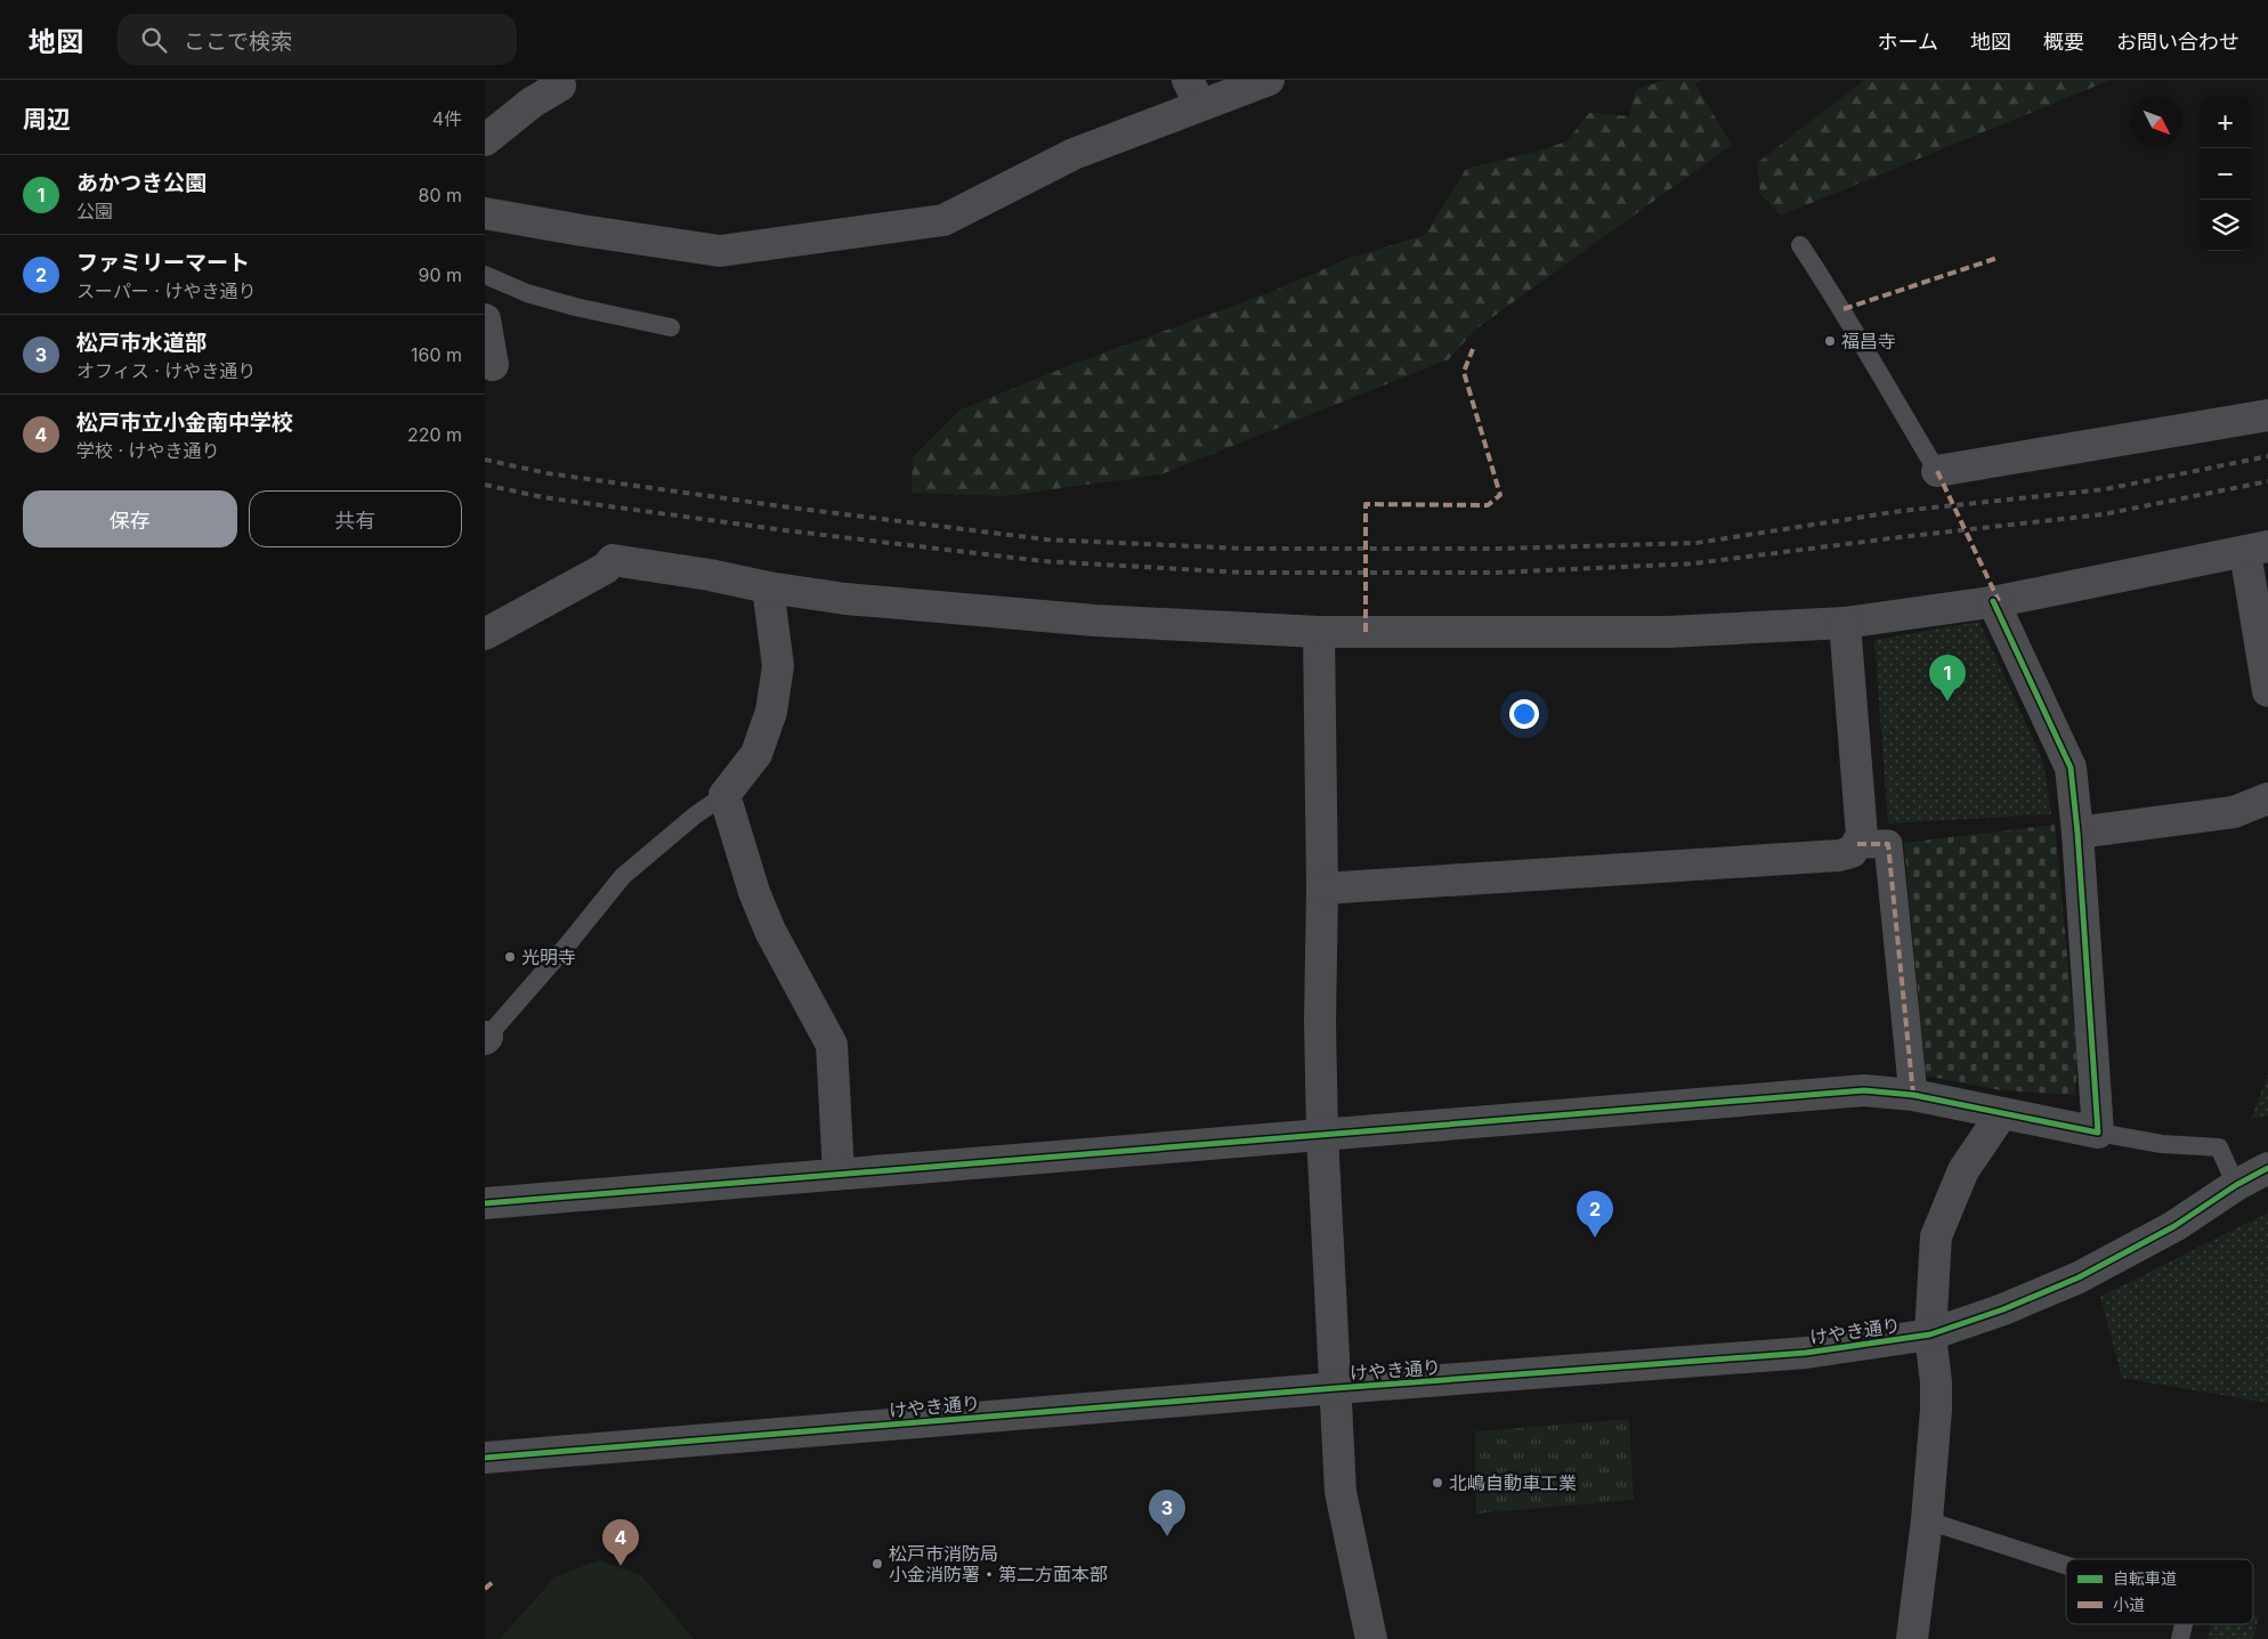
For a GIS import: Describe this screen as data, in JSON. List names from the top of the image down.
{
  "streets": {
    "street": ["けやき通り"]
  },
  "places": [
    "福昌寺",
    "光明寺",
    "北嶋自動車工業",
    "松戸市消防局 小金消防署・第二方面本部"
  ],
  "legend": ["自転車道", "小道"],
  "north": "bottom right",
  "page": {
    "header": "地図",
    "search": "ここで検索",
    "nav": [
      "ホーム",
      "地図",
      "概要",
      "お問い合わせ"
    ],
    "heading": ["周辺", "4件"],
    "map_buttons": ["+", "−"],
    "list": [
      {
        "mark": "1",
        "name": "あかつき公園",
        "note": "公園",
        "value": "80 m"
      },
      {
        "mark": "2",
        "name": "ファミリーマート",
        "note": "スーパー · けやき通り",
        "value": "90 m"
      },
      {
        "mark": "3",
        "name": "松戸市水道部",
        "note": "オフィス · けやき通り",
        "value": "160 m"
      },
      {
        "mark": "4",
        "name": "松戸市立小金南中学校",
        "note": "学校 · けやき通り",
        "value": "220 m"
      }
    ],
    "buttons": ["保存", "共有"],
    "pins": [
      "1",
      "2",
      "3",
      "4"
    ]
  }
}
